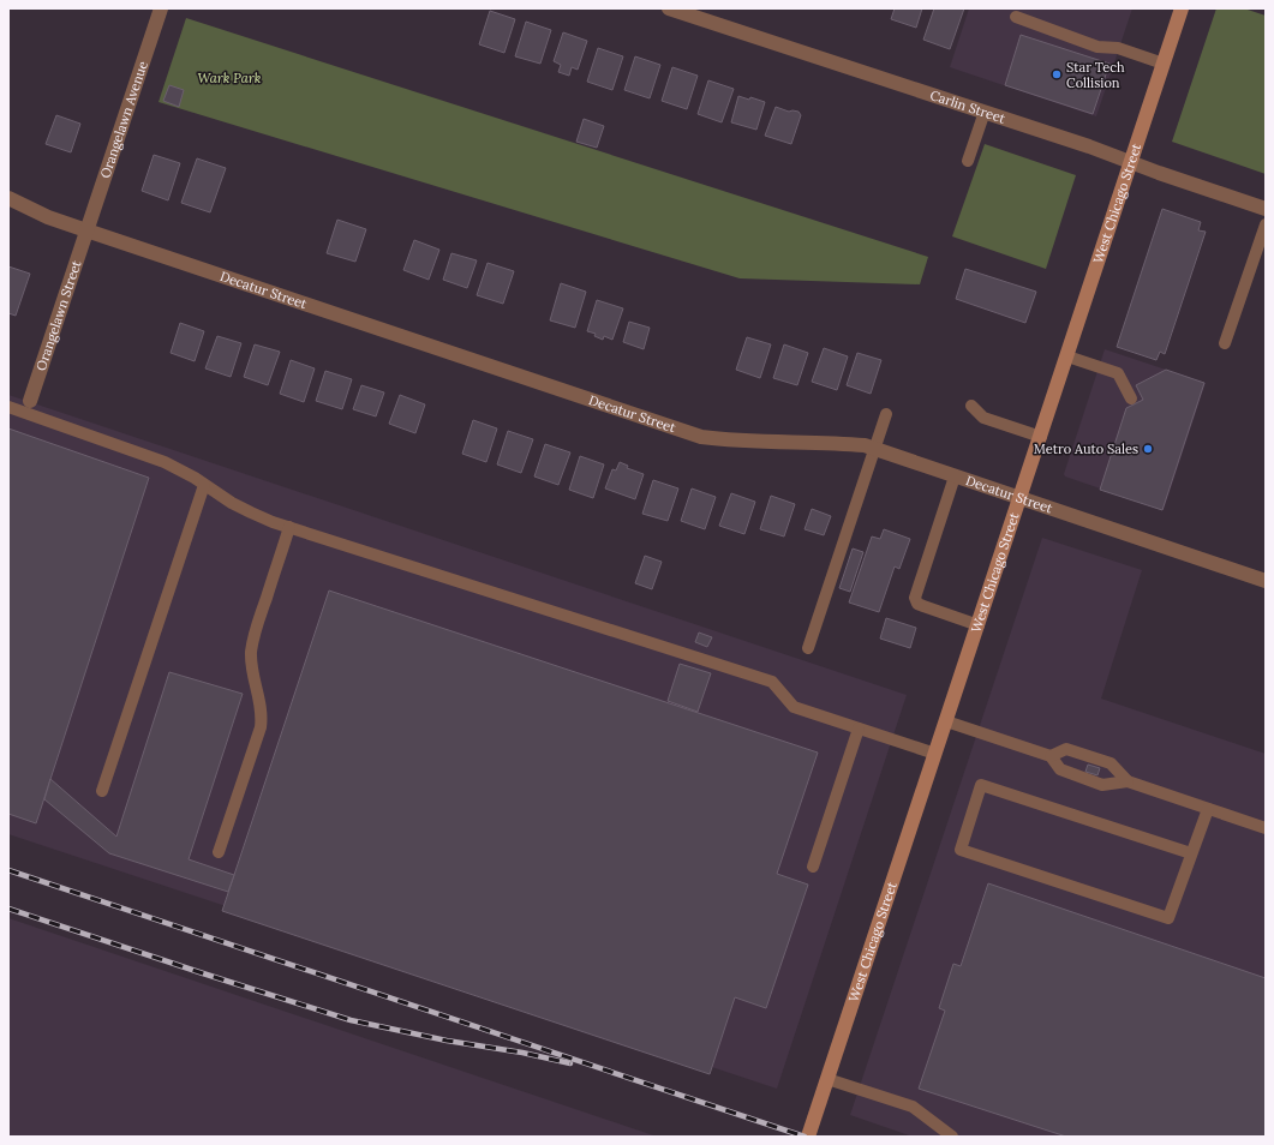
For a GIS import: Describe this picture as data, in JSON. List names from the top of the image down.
{
  "streets": {
    "street": [
      "Carlin Street",
      "Orangelawn Avenue",
      "West Chicago Street",
      "Decatur Street",
      "Orangelawn Street"
    ]
  },
  "crossings": [
    ["Carlin Street", "West Chicago Street"],
    ["Orangelawn Avenue", "Decatur Street"],
    ["Orangelawn Avenue", "Orangelawn Street"],
    ["West Chicago Street", "Decatur Street"],
    ["Decatur Street", "Orangelawn Street"]
  ],
  "parks": ["Wark Park"],
  "places": ["Star Tech Collision", "Metro Auto Sales"]
}
